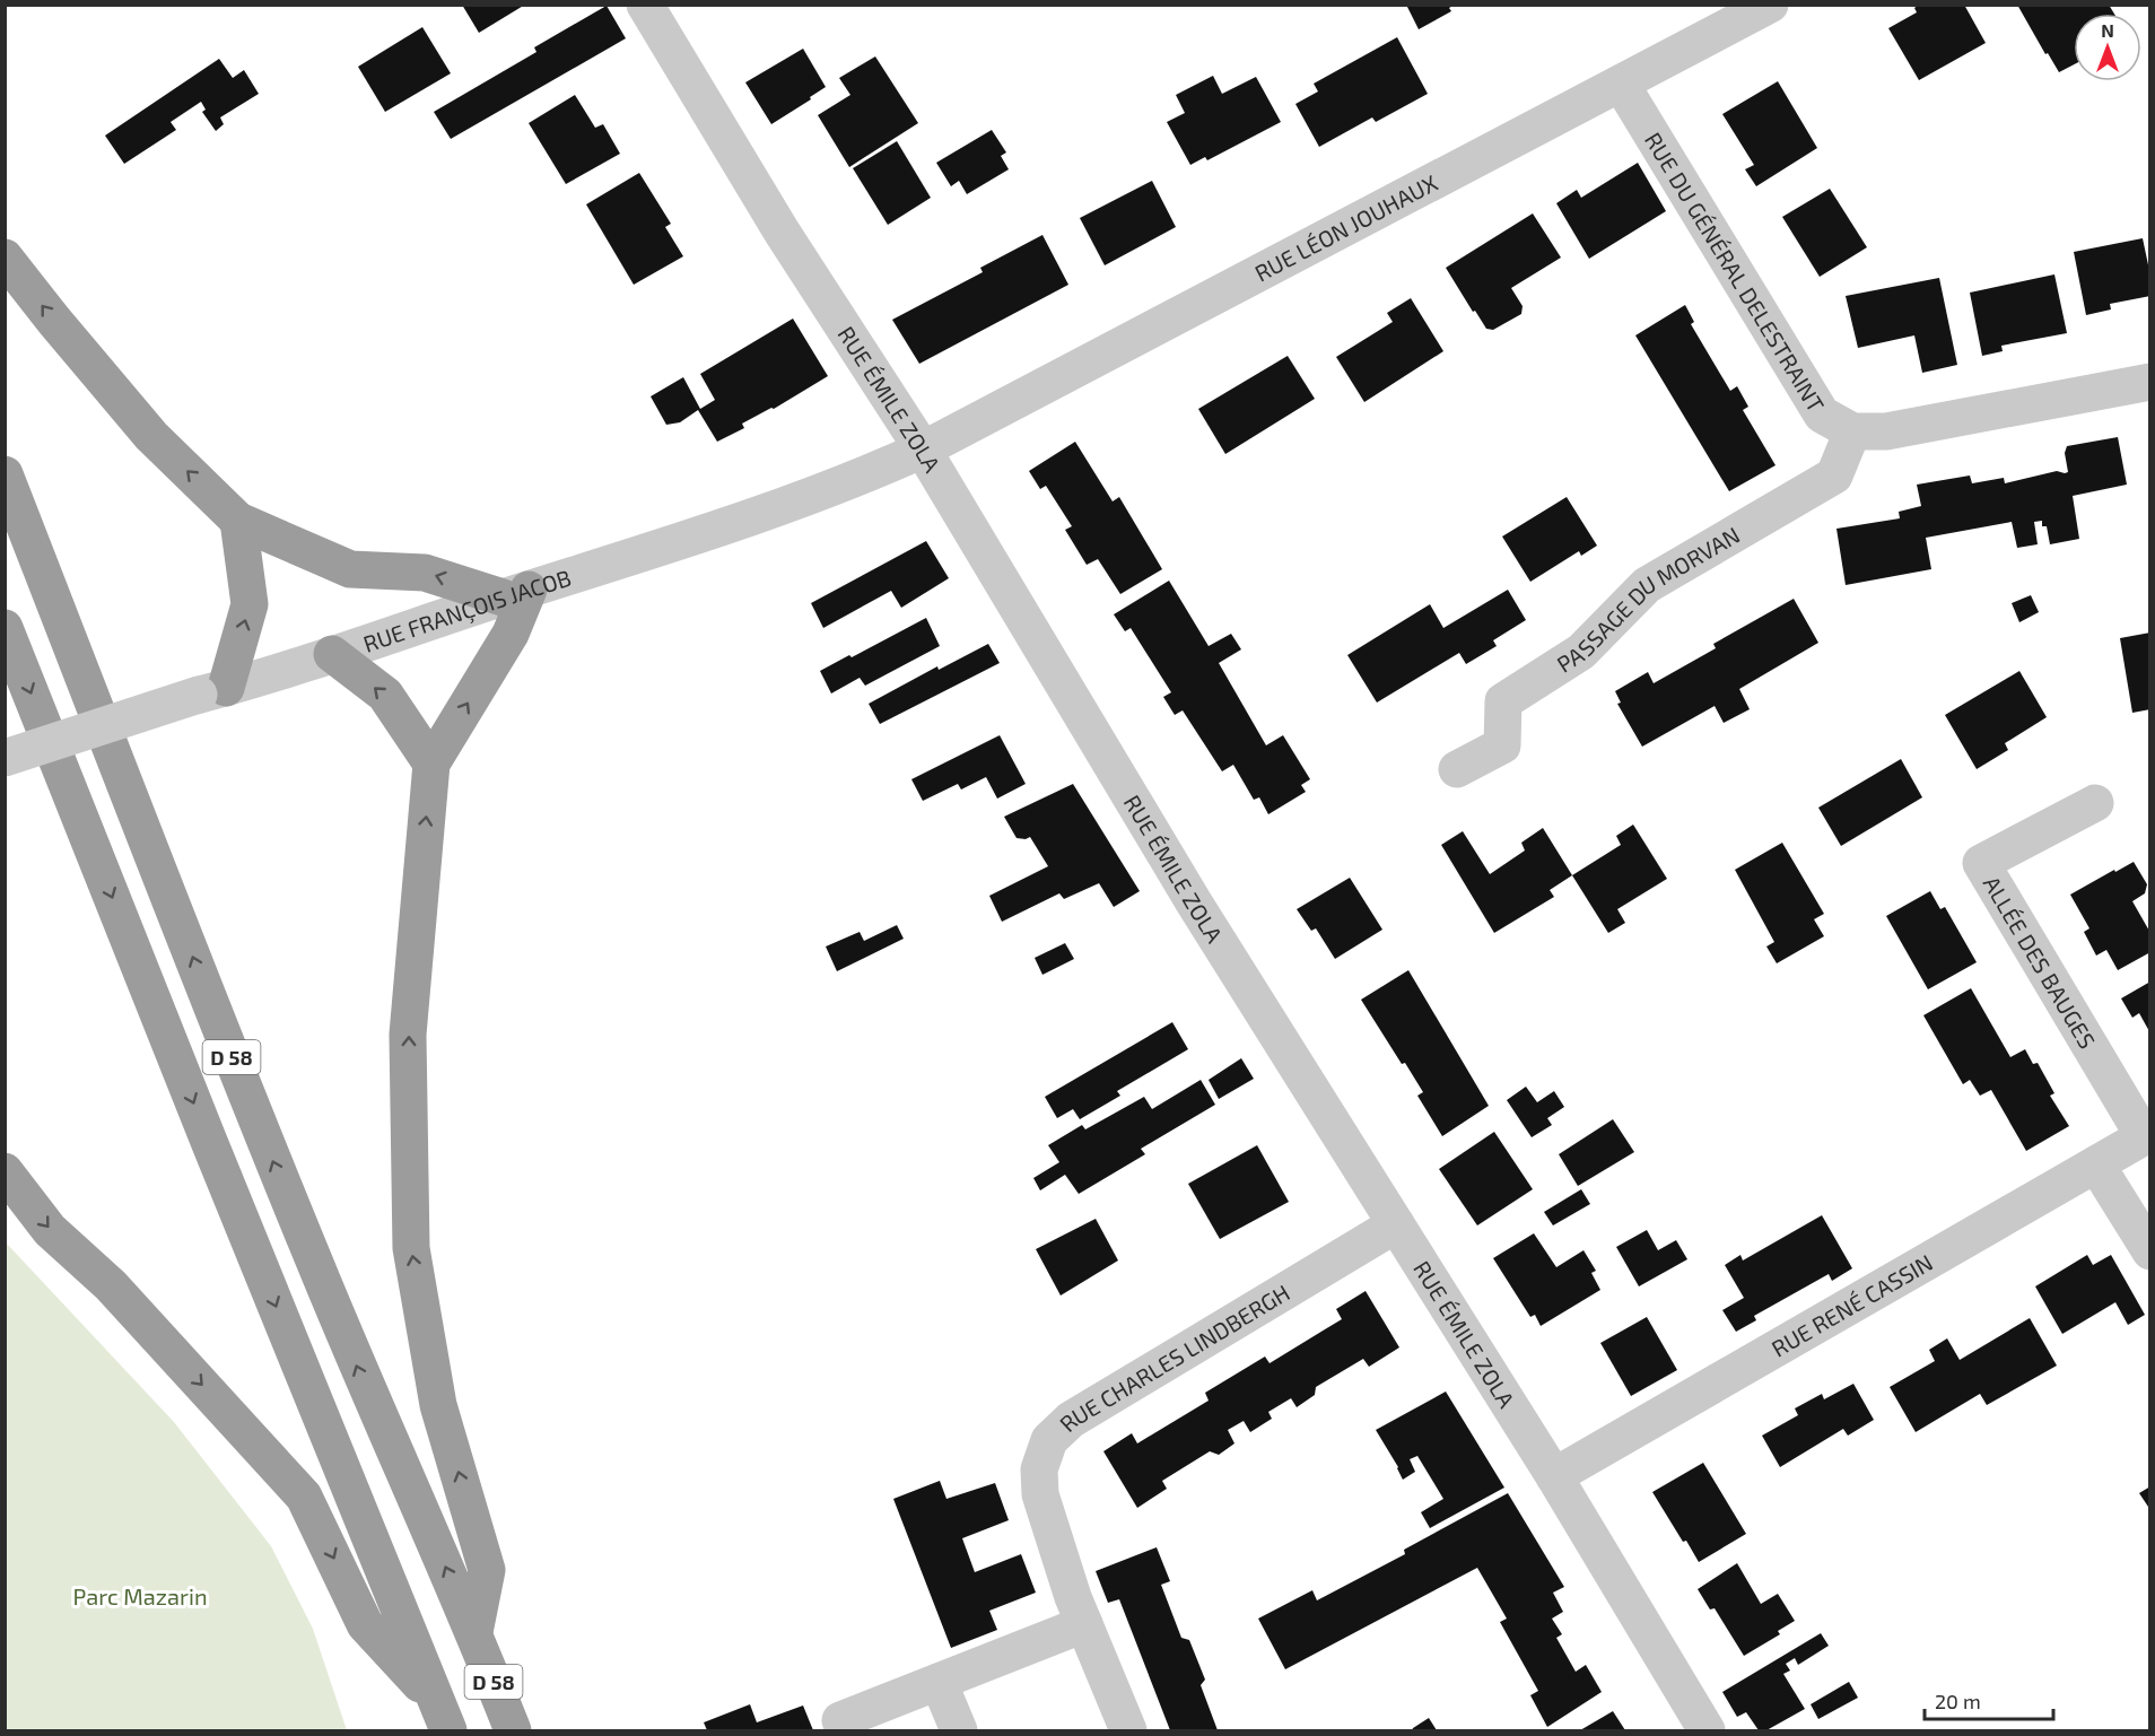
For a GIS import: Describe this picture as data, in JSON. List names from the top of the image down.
{
  "streets": {
    "highway": ["D 58"],
    "street": [
      "RUE LÉON JOUHAUX",
      "RUE DU GÉNÉRAL DELESTRAINT",
      "RUE ÉMILE ZOLA",
      "PASSAGE DU MORVAN",
      "RUE FRANÇOIS JACOB",
      "ALLÉE DES BAUGES",
      "RUE RENÉ CASSIN",
      "RUE CHARLES LINDBERGH"
    ]
  },
  "crossings": [
    ["RUE LÉON JOUHAUX", "RUE DU GÉNÉRAL DELESTRAINT"],
    ["RUE LÉON JOUHAUX", "RUE ÉMILE ZOLA"],
    ["RUE LÉON JOUHAUX", "RUE FRANÇOIS JACOB"],
    ["RUE DU GÉNÉRAL DELESTRAINT", "PASSAGE DU MORVAN"],
    ["RUE ÉMILE ZOLA", "RUE FRANÇOIS JACOB"],
    ["RUE ÉMILE ZOLA", "RUE RENÉ CASSIN"],
    ["RUE ÉMILE ZOLA", "RUE CHARLES LINDBERGH"],
    ["ALLÉE DES BAUGES", "RUE RENÉ CASSIN"]
  ],
  "parks": ["Parc Mazarin"],
  "scale_bar": "20 m",
  "north": "top"
}
